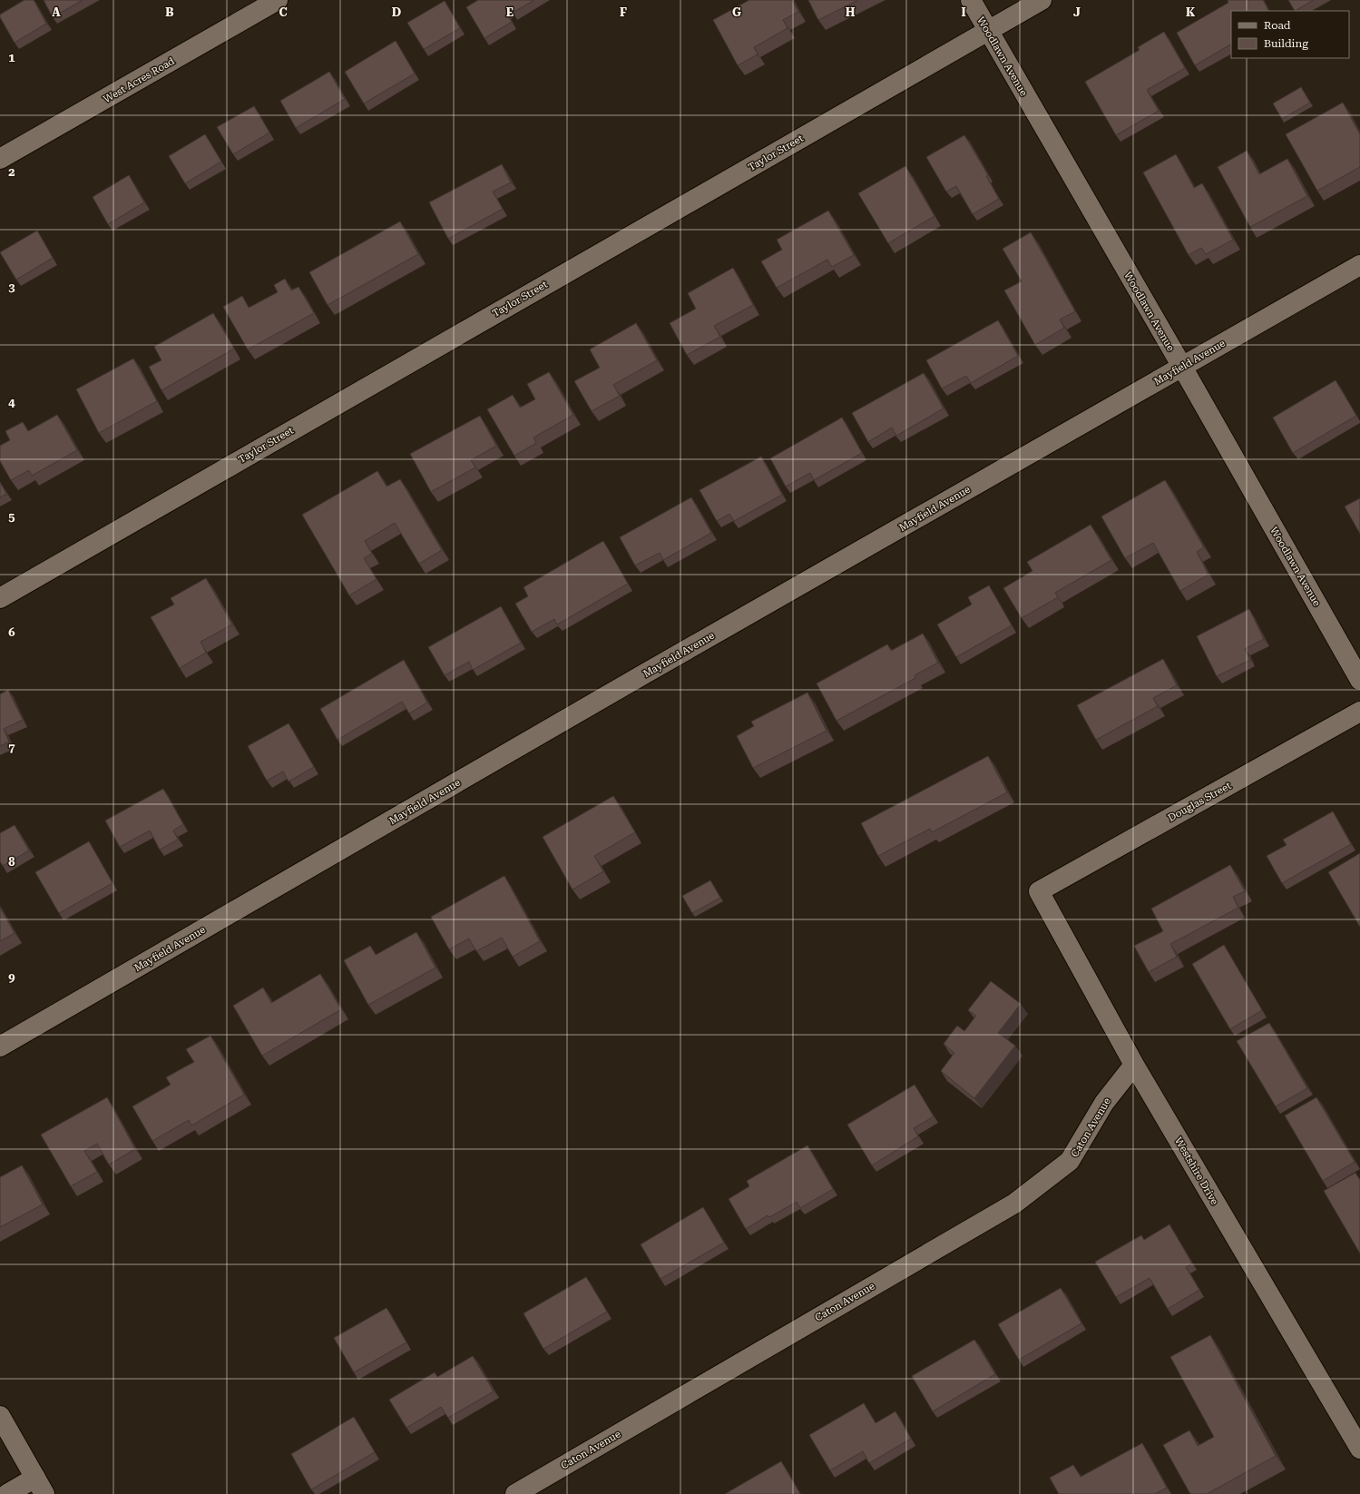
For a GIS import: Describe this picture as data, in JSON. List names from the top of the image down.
{
  "streets": {
    "street": [
      "Woodlawn Avenue",
      "West Acres Road",
      "Taylor Street",
      "Mayfield Avenue",
      "Douglas Street",
      "Caton Avenue",
      "Westshire Drive"
    ]
  },
  "crossings": [
    ["Woodlawn Avenue", "Taylor Street"],
    ["Woodlawn Avenue", "Mayfield Avenue"],
    ["Douglas Street", "Westshire Drive"],
    ["Caton Avenue", "Westshire Drive"]
  ],
  "legend": ["Road", "Building"],
  "grid": {
    "columns": [
      "A",
      "B",
      "C",
      "D",
      "E",
      "F",
      "G",
      "H",
      "I",
      "J",
      "K"
    ],
    "rows": [
      "1",
      "2",
      "3",
      "4",
      "5",
      "6",
      "7",
      "8",
      "9"
    ]
  }
}
